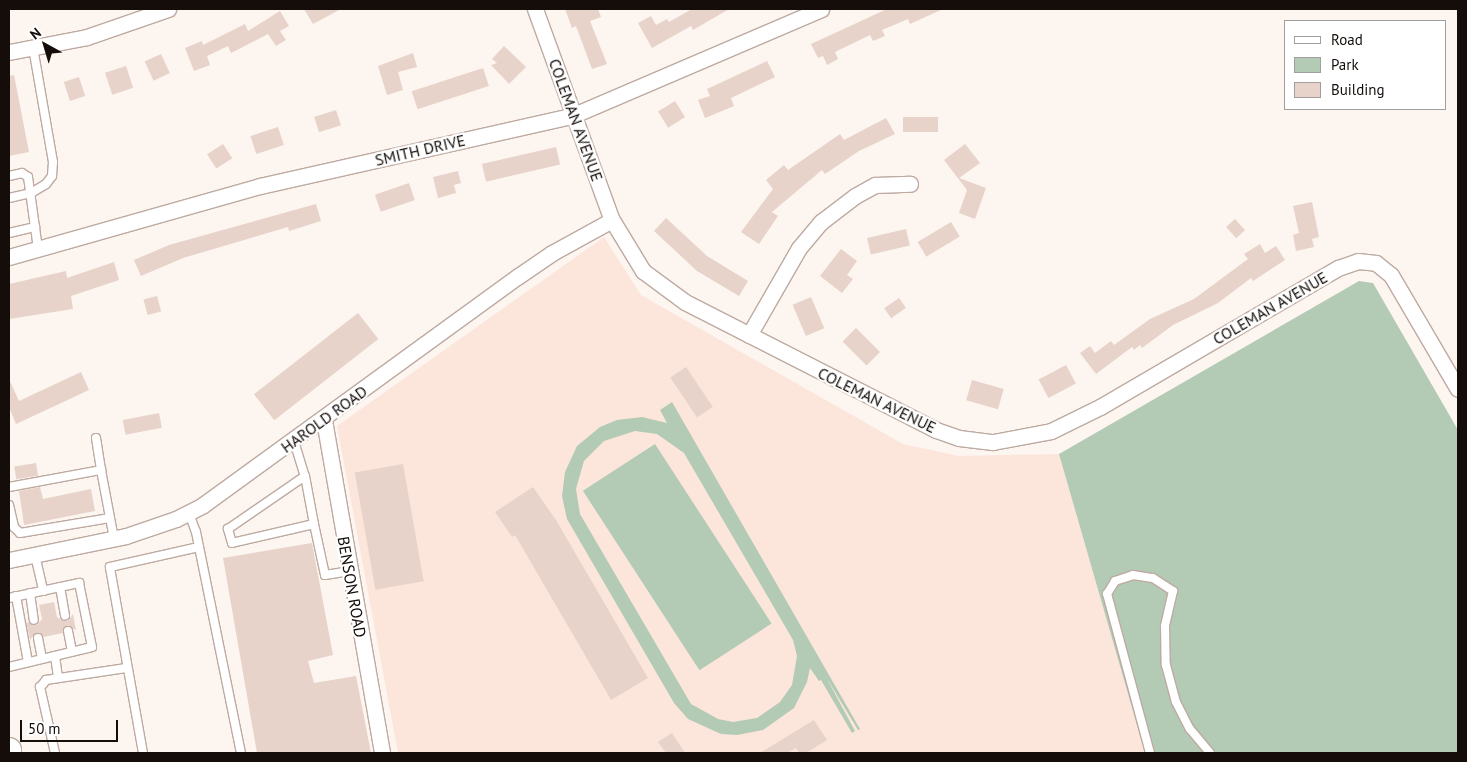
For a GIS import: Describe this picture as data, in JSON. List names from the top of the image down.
{
  "streets": {
    "street": [
      "COLEMAN AVENUE",
      "SMITH DRIVE",
      "HAROLD ROAD",
      "BENSON ROAD"
    ]
  },
  "crossings": [
    ["COLEMAN AVENUE", "SMITH DRIVE"],
    ["COLEMAN AVENUE", "HAROLD ROAD"],
    ["HAROLD ROAD", "BENSON ROAD"]
  ],
  "legend": ["Road", "Park", "Building"],
  "scale_bar": "50 m",
  "north": "top left"
}
